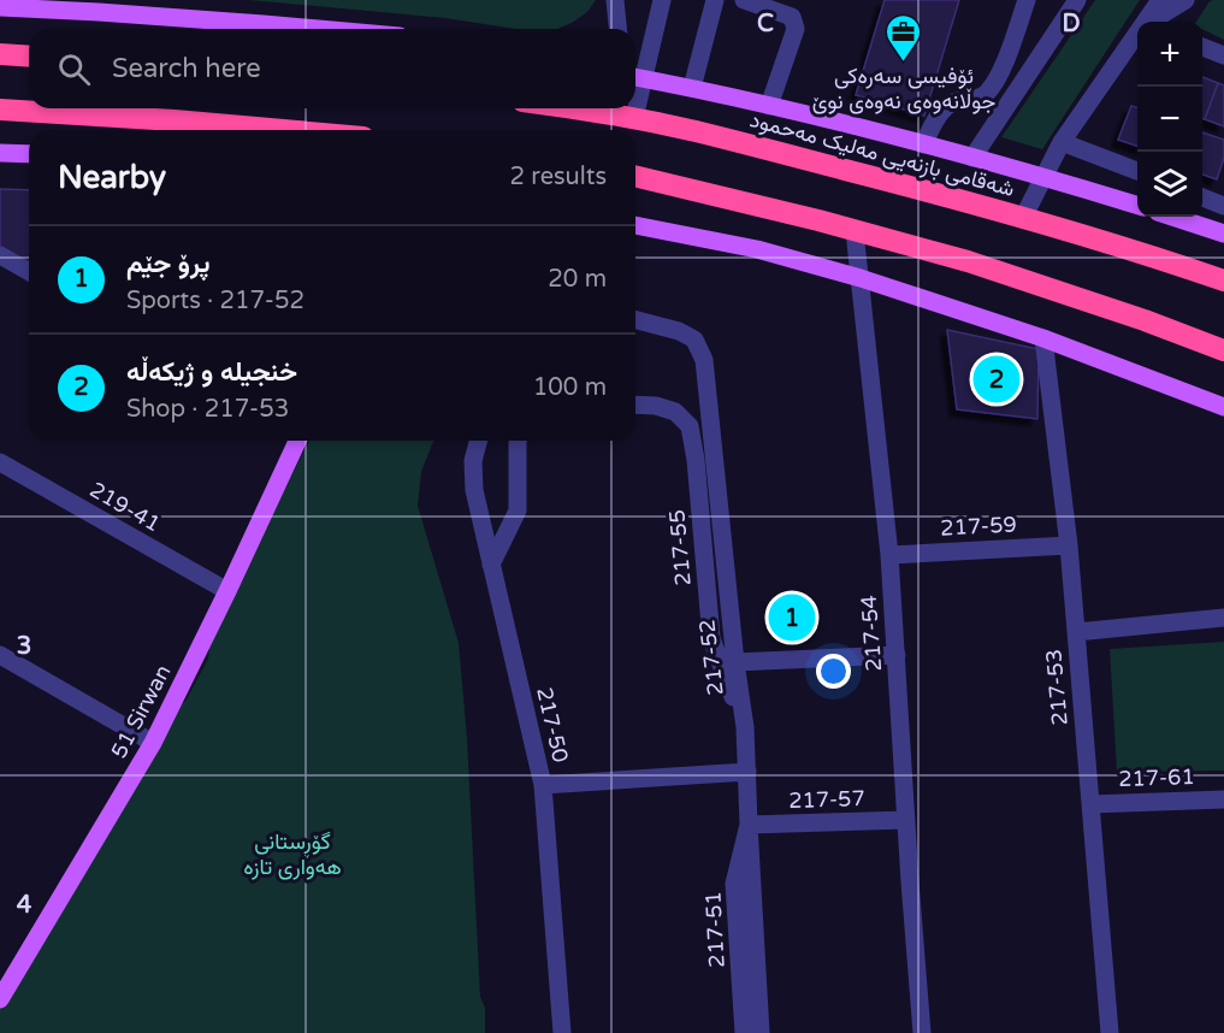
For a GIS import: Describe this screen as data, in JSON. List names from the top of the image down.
{
  "streets": {
    "highway": ["شەقامی بازنەیی مەلیک مەحمود"],
    "main road": ["51 Sirwan"],
    "street": [
      "219-41",
      "217-59",
      "217-55",
      "217-54",
      "217-52",
      "217-53",
      "217-50",
      "217-61",
      "217-57",
      "217-51"
    ]
  },
  "crossings": [
    ["219-41", "51 Sirwan"],
    ["217-59", "217-54"],
    ["217-59", "217-53"],
    ["217-55", "217-52"],
    ["217-54", "217-57"],
    ["217-52", "217-57"],
    ["217-52", "217-51"],
    ["217-53", "217-61"],
    ["217-57", "217-51"]
  ],
  "parks": ["گۆڕستانی هەواری تازە"],
  "places": {
    "office": ["ئۆفیسی سەرەکی جوڵانەوەی نەوەی نوێ"]
  },
  "page": {
    "map_buttons": ["+", "−"],
    "search": "Search here",
    "heading": ["Nearby", "2 results"],
    "list": [
      {
        "mark": "1",
        "name": "پرۆ جێم",
        "note": "Sports · 217-52",
        "value": "20 m"
      },
      {
        "mark": "2",
        "name": "خنجیلە و ژیکەڵە",
        "note": "Shop · 217-53",
        "value": "100 m"
      }
    ],
    "pins": ["2", "1"]
  },
  "grid": {
    "columns": ["C", "D"],
    "rows": ["3", "4"]
  }
}
